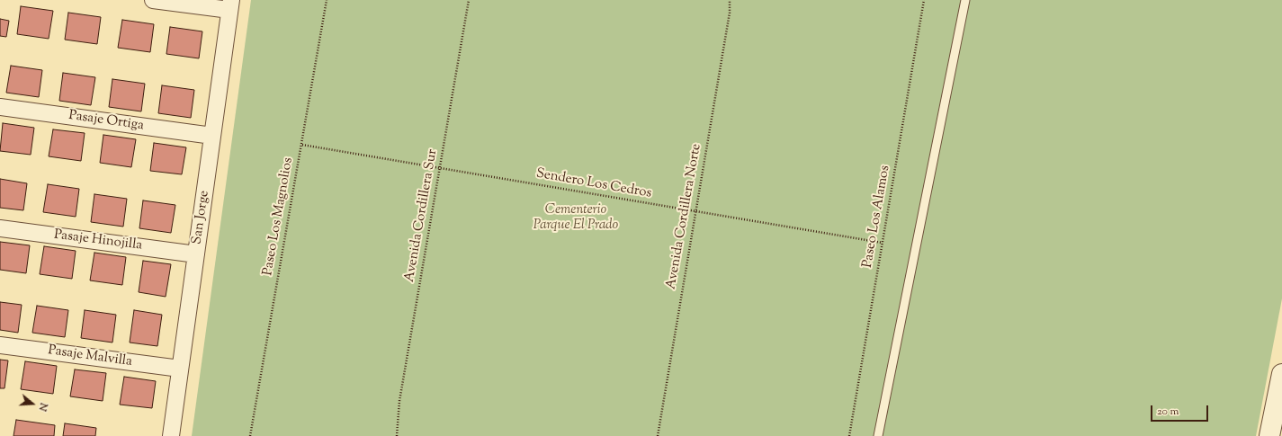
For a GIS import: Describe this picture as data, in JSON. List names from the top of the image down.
{
  "streets": {
    "street": [
      "Pasaje Ortiga",
      "San Jorge",
      "Pasaje Hinojilla",
      "Pasaje Malvilla"
    ],
    "path": [
      "Sendero Los Cedros",
      "Avenida Cordillera Sur",
      "Paseo Los Magnolios",
      "Avenida Cordillera Norte",
      "Paseo Los Alamos"
    ]
  },
  "crossings": [
    ["Pasaje Ortiga", "San Jorge"],
    ["Sendero Los Cedros", "Avenida Cordillera Sur"],
    ["Sendero Los Cedros", "Paseo Los Magnolios"],
    ["Sendero Los Cedros", "Avenida Cordillera Norte"],
    ["Sendero Los Cedros", "Paseo Los Alamos"],
    ["San Jorge", "Pasaje Hinojilla"],
    ["San Jorge", "Pasaje Malvilla"]
  ],
  "parks": ["Cementerio Parque El Prado"],
  "scale_bar": "20 m",
  "north": "right"
}
